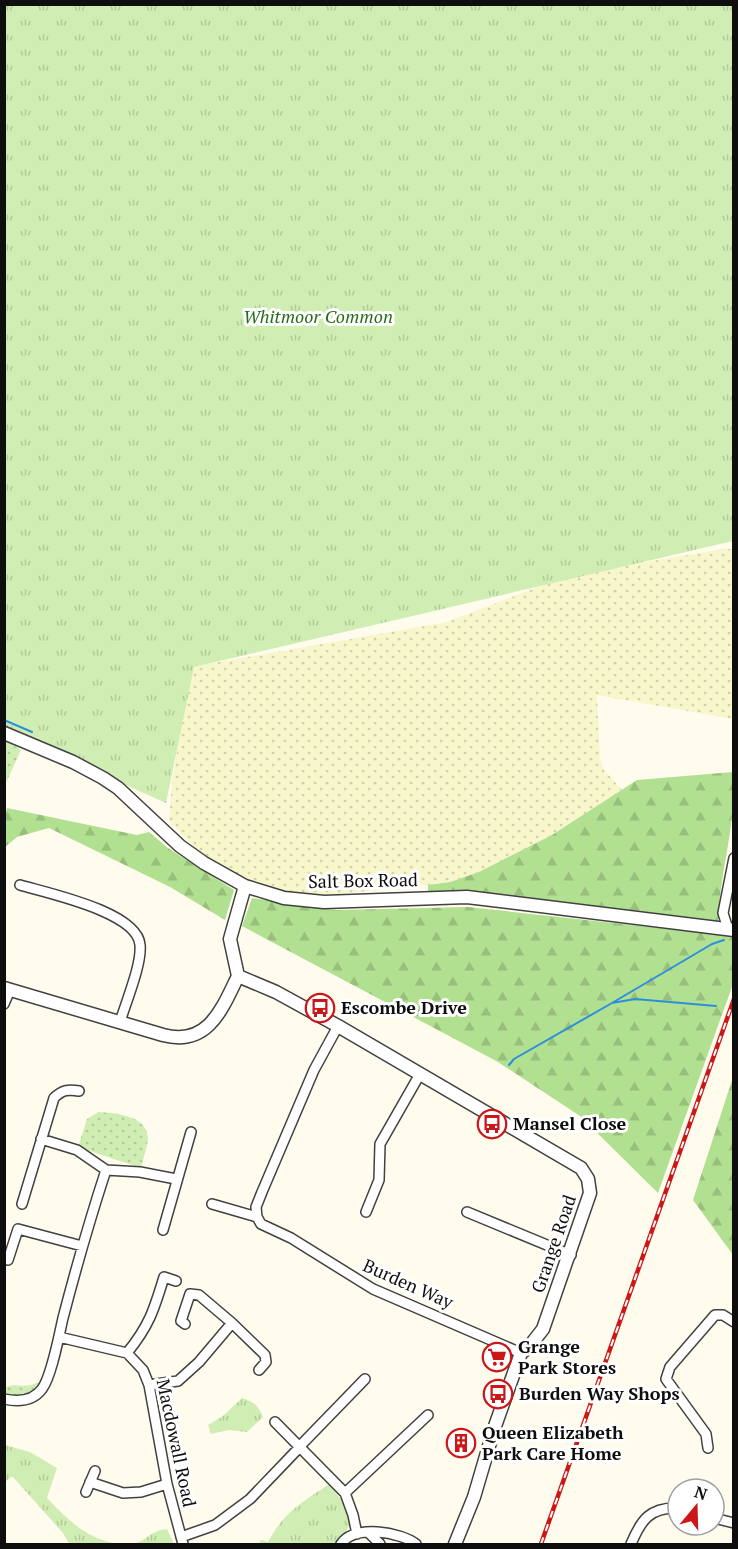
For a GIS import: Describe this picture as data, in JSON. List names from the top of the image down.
{
  "streets": {
    "street": [
      "Salt Box Road",
      "Grange Road",
      "Burden Way",
      "Macdowall Road"
    ]
  },
  "crossings": [
    ["Grange Road", "Burden Way"]
  ],
  "parks": ["Whitmoor Common"],
  "places": {
    "bus stop": ["Escombe Drive", "Mansel Close", "Burden Way Shops"],
    "supermarket": ["Grange Park Stores"],
    "building": ["Queen Elizabeth Park Care Home"]
  },
  "north": "top"
}
